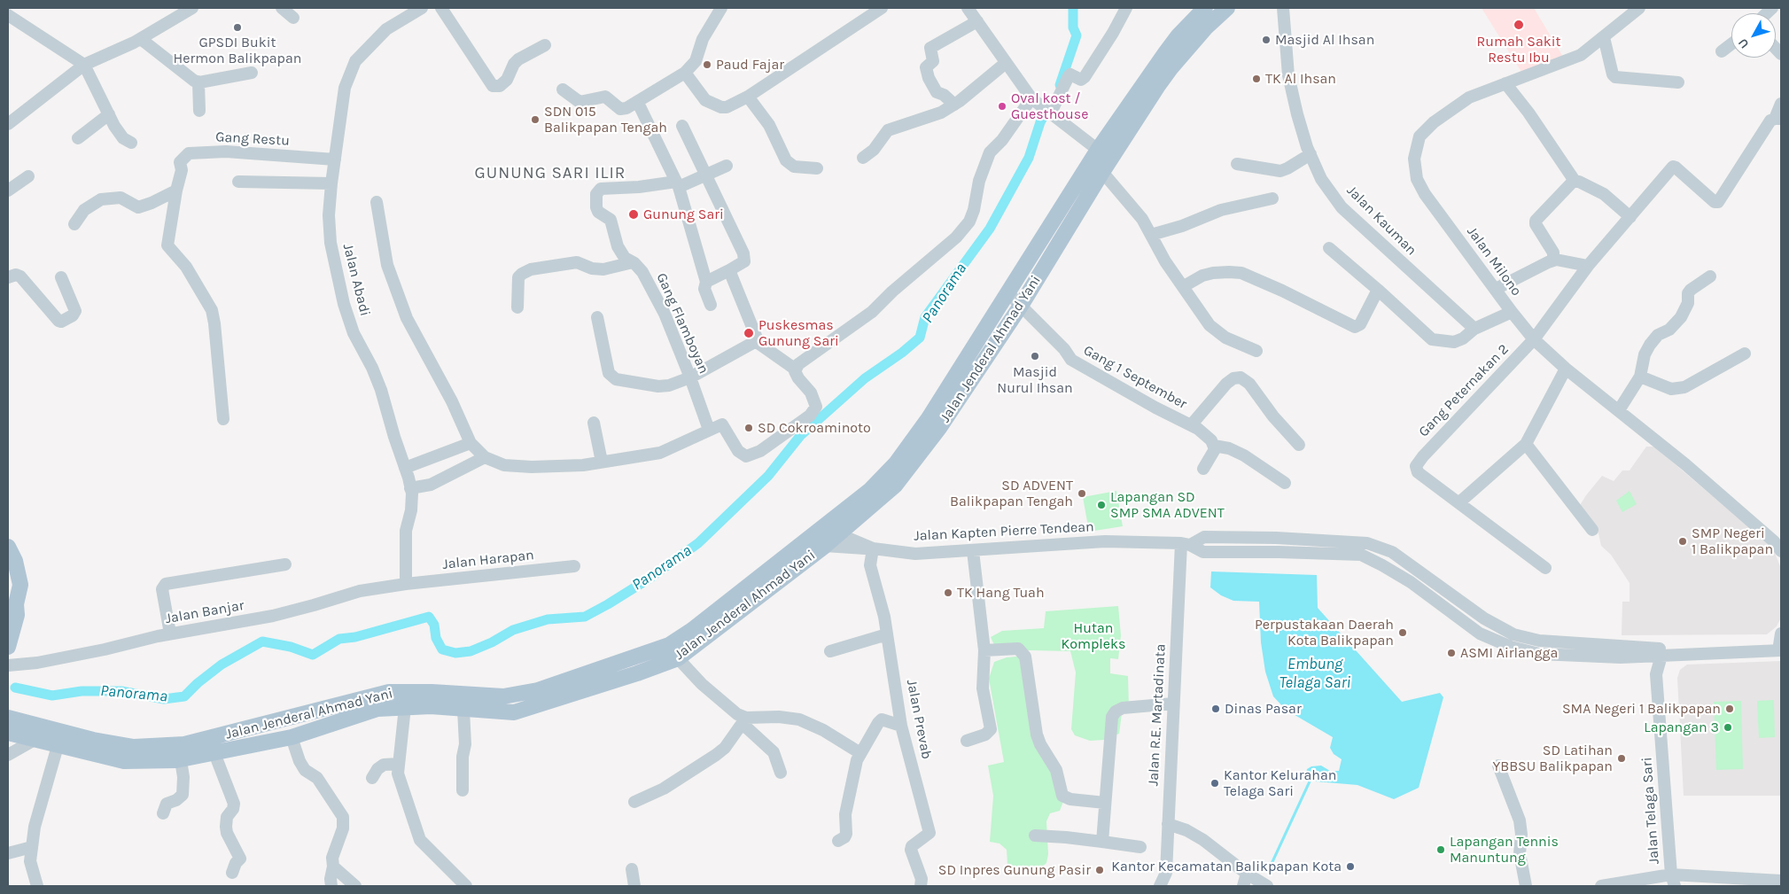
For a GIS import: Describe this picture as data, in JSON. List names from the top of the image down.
{
  "streets": {
    "main road": ["Jalan Jenderal Ahmad Yani"],
    "street": [
      "Gang Restu",
      "Jalan Kauman",
      "Jalan Milono",
      "Jalan Abadi",
      "Gang Flamboyan",
      "Gang 1 September",
      "Gang Peternakan 2",
      "Jalan Kapten Pierre Tendean",
      "Jalan Harapan",
      "Jalan Banjar",
      "Jalan R.E. Martadinata",
      "Jalan Prevab",
      "Jalan Telaga Sari"
    ]
  },
  "crossings": [
    ["Gang Restu", "Jalan Abadi"],
    ["Jalan Milono", "Gang Peternakan 2"],
    ["Jalan Abadi", "Jalan Harapan"],
    ["Jalan Abadi", "Jalan Banjar"],
    ["Jalan Jenderal Ahmad Yani", "Gang 1 September"],
    ["Jalan Jenderal Ahmad Yani", "Jalan Kapten Pierre Tendean"],
    ["Jalan Kapten Pierre Tendean", "Jalan R.E. Martadinata"],
    ["Jalan Kapten Pierre Tendean", "Jalan Prevab"],
    ["Jalan Kapten Pierre Tendean", "Jalan Telaga Sari"],
    ["Jalan Harapan", "Jalan Banjar"]
  ],
  "districts": ["GUNUNG SARI ILIR"],
  "water": ["Panorama", "Embung Telaga Sari"],
  "parks": ["Hutan Kompleks"],
  "places": [
    "Rumah Sakit Restu Ibu",
    "GPSDI Bukit Hermon Balikpapan",
    "Masjid Al Ihsan",
    "Paud Fajar",
    "TK Al Ihsan",
    "Oval kost / Guesthouse",
    "SDN 015 Balikpapan Tengah",
    "Gunung Sari",
    "Puskesmas Gunung Sari",
    "Masjid Nurul Ihsan",
    "SD Cokroaminoto",
    "SD ADVENT Balikpapan Tengah",
    "Lapangan SD SMP SMA ADVENT",
    "SMP Negeri 1 Balikpapan",
    "TK Hang Tuah",
    "Perpustakaan Daerah Kota Balikpapan",
    "ASMI Airlangga",
    "Dinas Pasar",
    "SMA Negeri 1 Balikpapan",
    "Lapangan 3",
    "SD Latihan YBBSU Balikpapan",
    "Kantor Kelurahan Telaga Sari",
    "Lapangan Tennis Manuntung",
    "Kantor Kecamatan Balikpapan Kota",
    "SD Inpres Gunung Pasir"
  ],
  "north": "bottom left"
}
